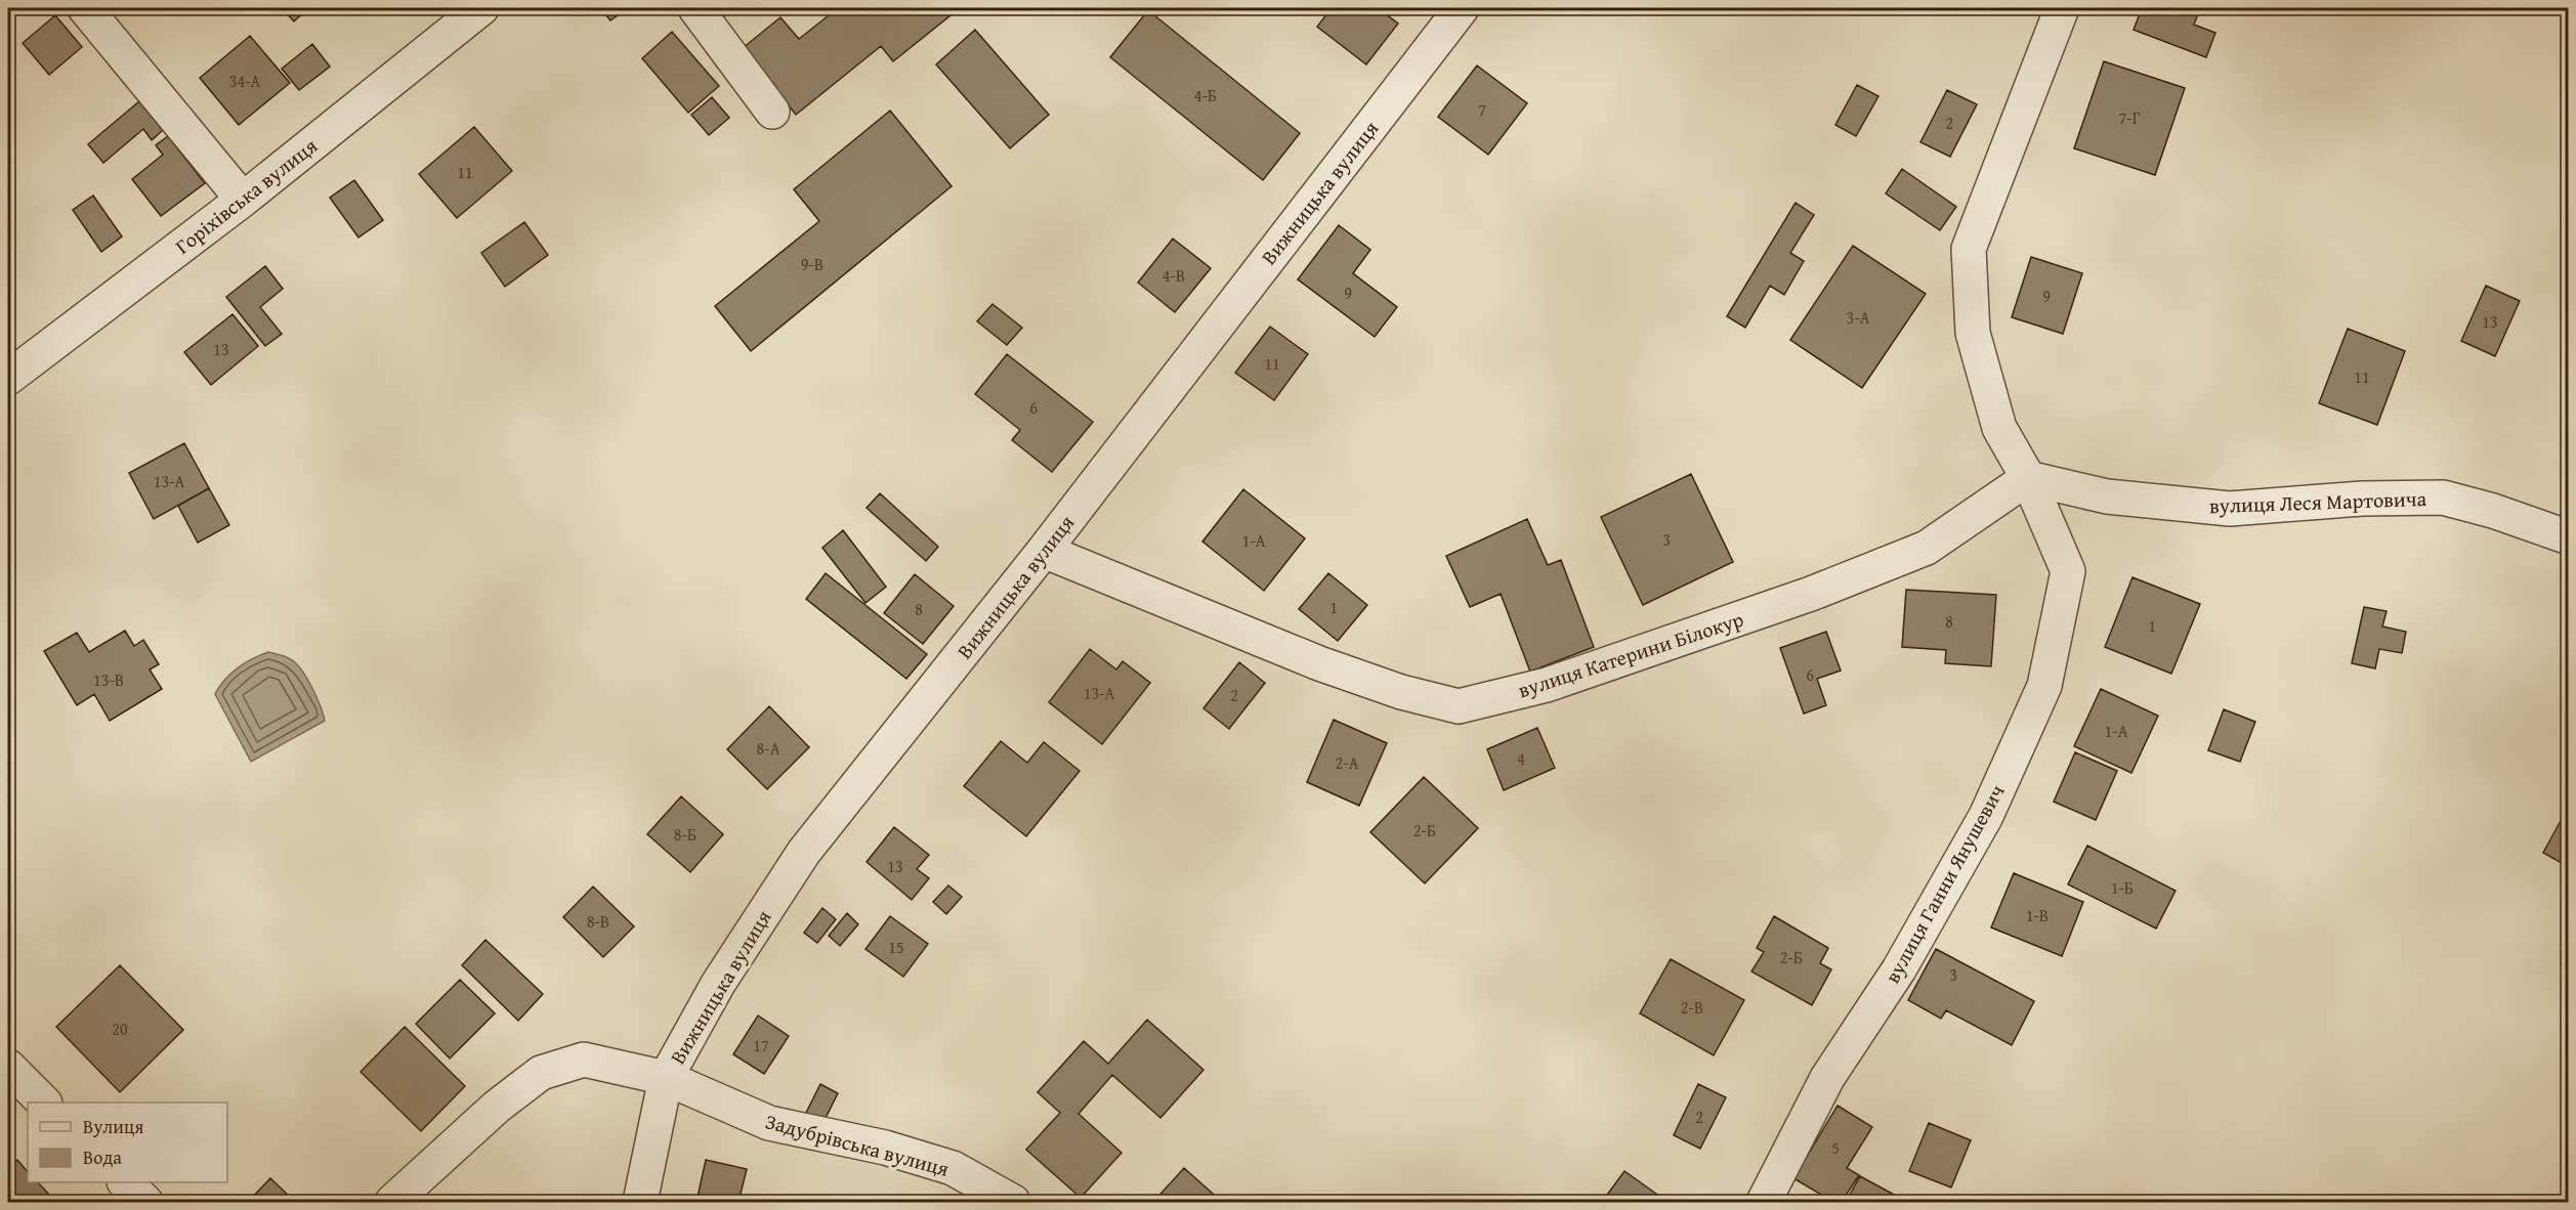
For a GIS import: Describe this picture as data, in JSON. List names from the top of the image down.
{
  "streets": {
    "street": [
      "Вижницька вулиця",
      "Горіхівська вулиця",
      "вулиця Леся Мартовича",
      "вулиця Катерини Білокур",
      "вулиця Ганни Янушевич",
      "Задубрівська вулиця"
    ]
  },
  "crossings": [
    ["Вижницька вулиця", "вулиця Катерини Білокур"],
    ["Вижницька вулиця", "Задубрівська вулиця"],
    ["вулиця Леся Мартовича", "вулиця Катерини Білокур"],
    ["вулиця Леся Мартовича", "вулиця Ганни Янушевич"],
    ["вулиця Катерини Білокур", "вулиця Ганни Янушевич"]
  ],
  "house_numbers": [
    "34-А",
    "4-Б",
    "7",
    "7-Г",
    "2",
    "11",
    "9-В",
    "4-В",
    "9",
    "9",
    "3-А",
    "13",
    "13",
    "11",
    "11",
    "6",
    "13-А",
    "3",
    "1-А",
    "1",
    "8",
    "8",
    "1",
    "6",
    "13-В",
    "13-А",
    "2",
    "1-А",
    "8-А",
    "4",
    "2-А",
    "2-Б",
    "8-Б",
    "13",
    "1-Б",
    "1-В",
    "8-В",
    "15",
    "2-Б",
    "3",
    "2-В",
    "20",
    "17",
    "2",
    "5"
  ],
  "legend": ["Вулиця", "Вода"]
}
